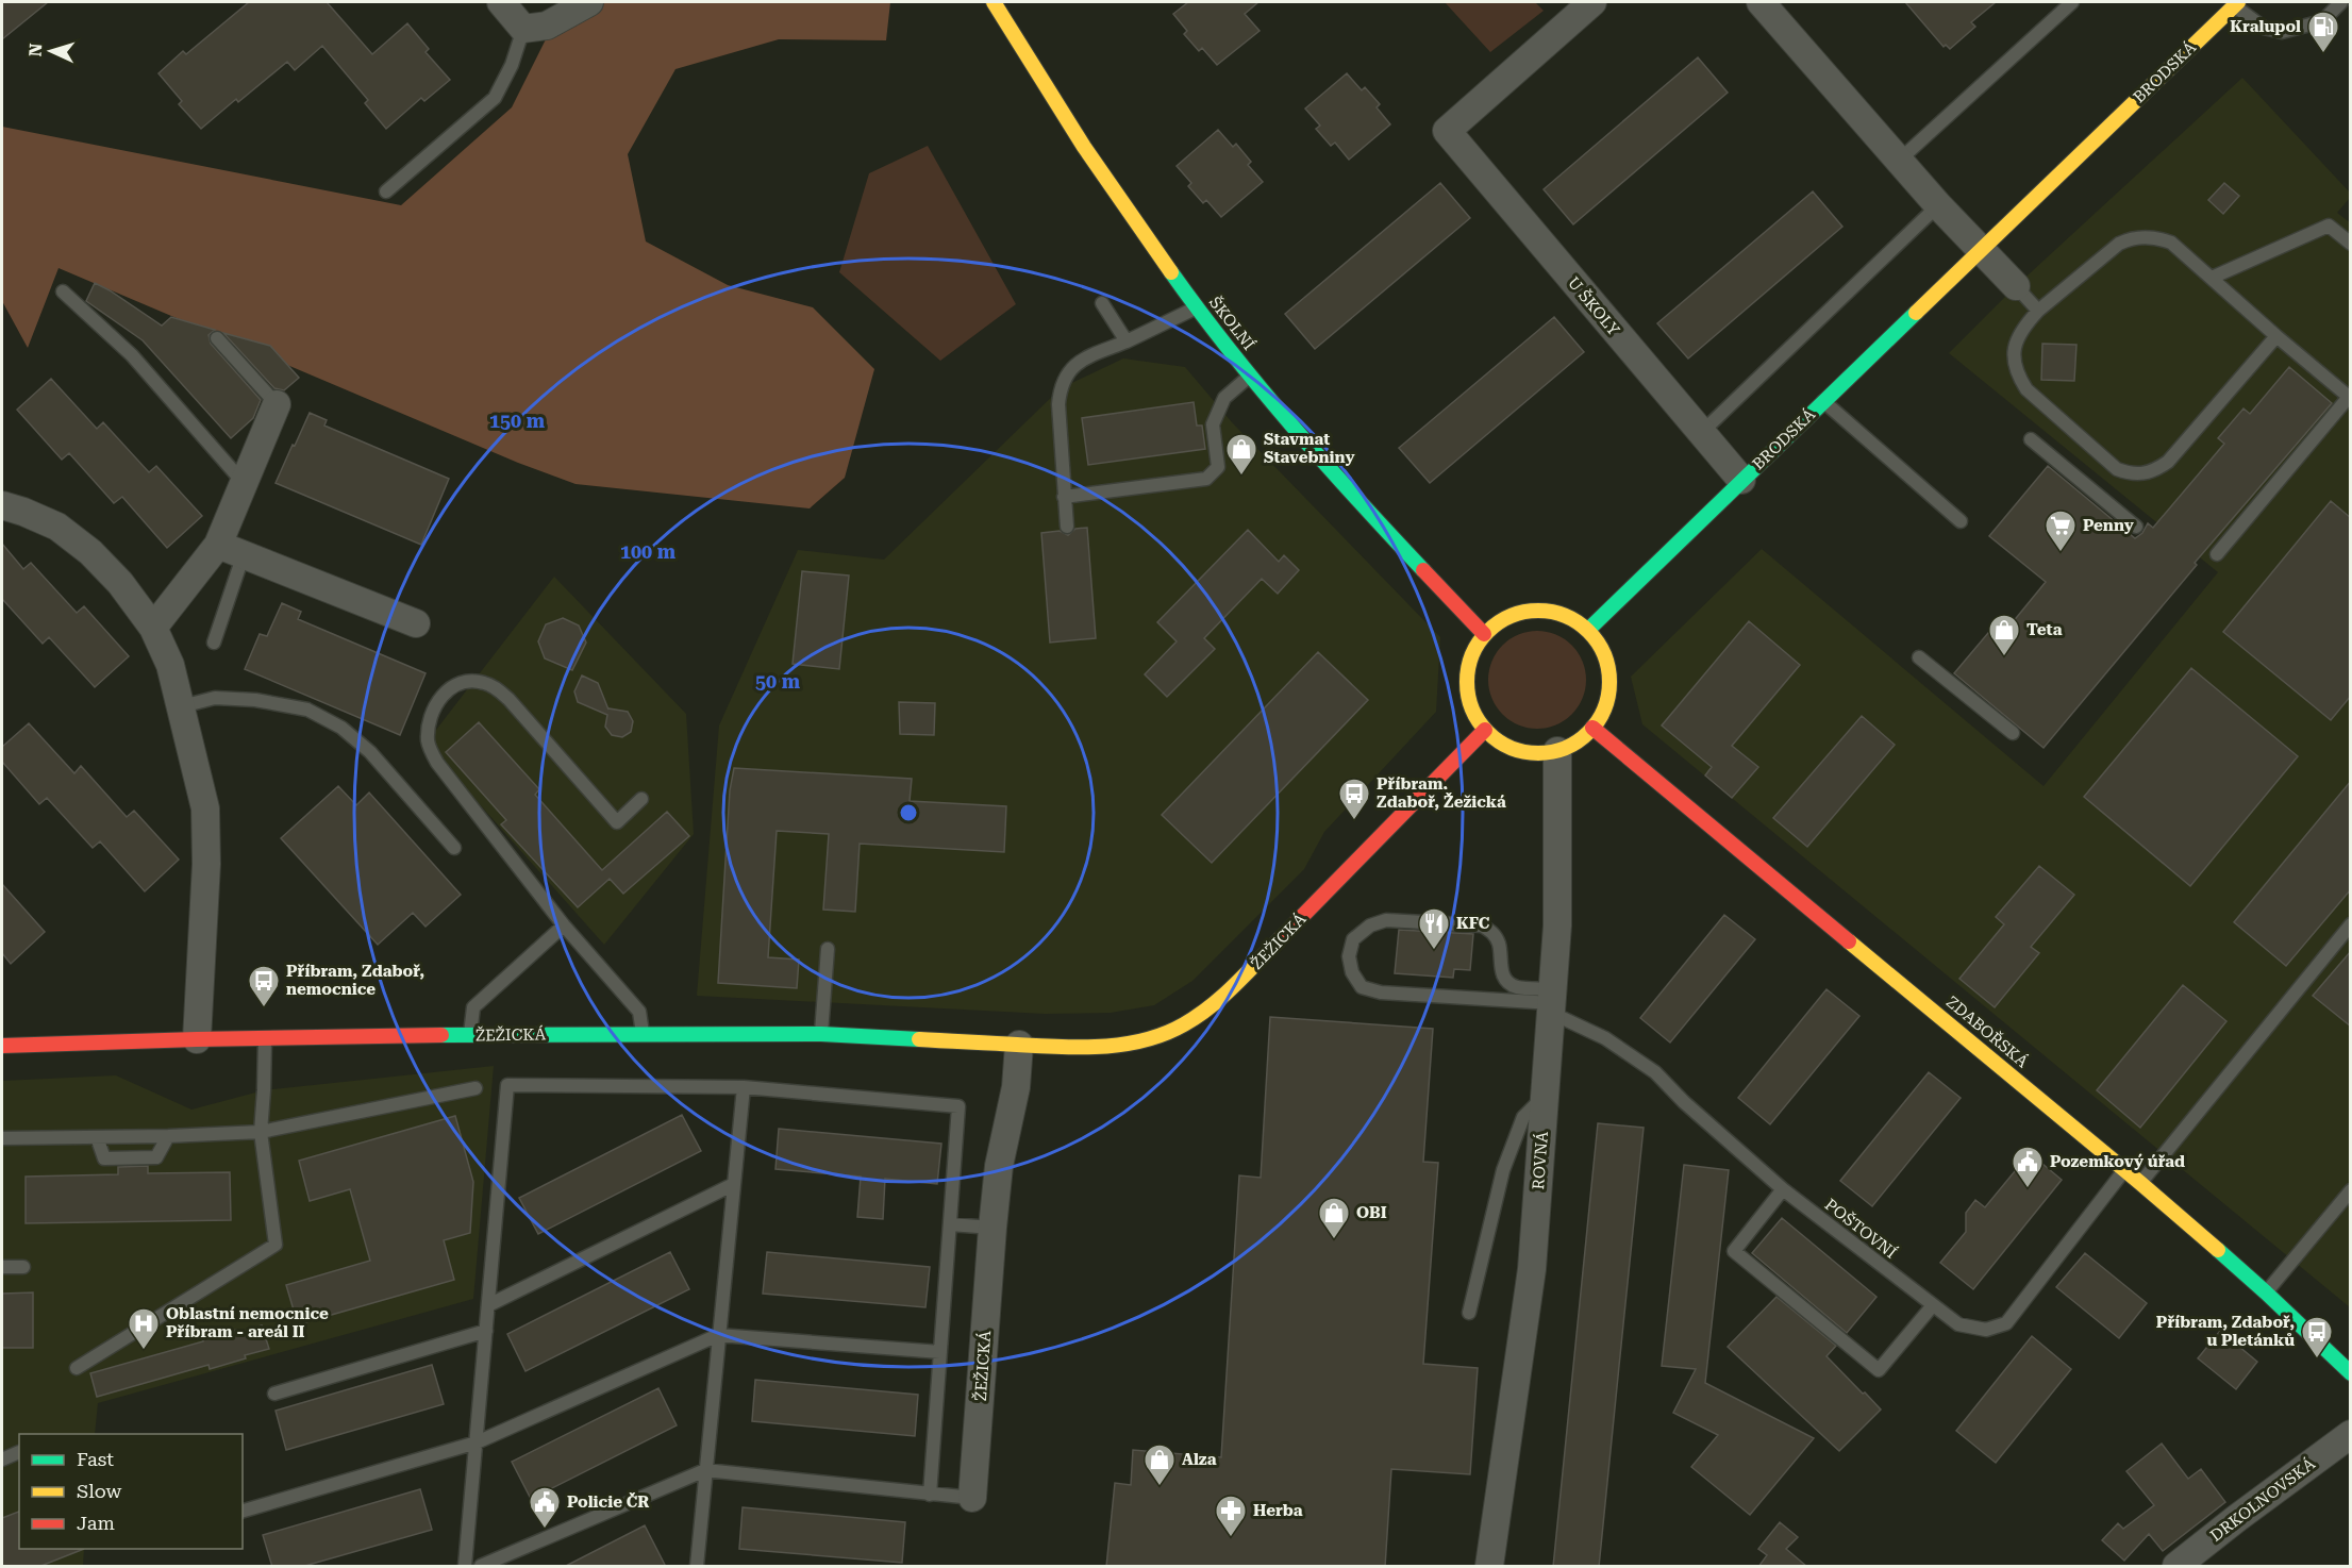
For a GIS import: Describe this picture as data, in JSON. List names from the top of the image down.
{
  "streets": {
    "street": [
      "BRODSKÁ",
      "U ŠKOLY",
      "ŠKOLNÍ",
      "ŽEŽICKÁ",
      "ZDABOŘSKÁ",
      "ROVNÁ",
      "DRKOLNOVSKÁ"
    ],
    "lane": ["POŠTOVNÍ"]
  },
  "crossings": [
    ["BRODSKÁ", "U ŠKOLY"],
    ["BRODSKÁ", "ŠKOLNÍ"],
    ["BRODSKÁ", "ŽEŽICKÁ"],
    ["BRODSKÁ", "ZDABOŘSKÁ"],
    ["BRODSKÁ", "ROVNÁ"],
    ["ŠKOLNÍ", "ŽEŽICKÁ"],
    ["ŠKOLNÍ", "ZDABOŘSKÁ"],
    ["ŠKOLNÍ", "ROVNÁ"],
    ["ŽEŽICKÁ", "ZDABOŘSKÁ"],
    ["ŽEŽICKÁ", "ROVNÁ"],
    ["ZDABOŘSKÁ", "ROVNÁ"],
    ["ZDABOŘSKÁ", "POŠTOVNÍ"],
    ["ROVNÁ", "POŠTOVNÍ"]
  ],
  "places": {
    "fuel station": ["Kralupol"],
    "shop": [
      "Stavmat Stavebniny",
      "Teta",
      "OBI",
      "Alza"
    ],
    "supermarket": ["Penny"],
    "bus stop": ["Příbram, Zdaboř, Žežická", "Příbram, Zdaboř, nemocnice", "Příbram, Zdaboř, u Pletánků"],
    "restaurant": ["KFC"],
    "public building": ["Pozemkový úřad", "Policie ČR"],
    "hospital": ["Oblastní nemocnice Příbram - areál II"],
    "pharmacy": ["Herba"]
  },
  "legend": ["Fast", "Slow", "Jam"],
  "north": "left",
  "rings": ["150 m", "100 m", "50 m"]
}
